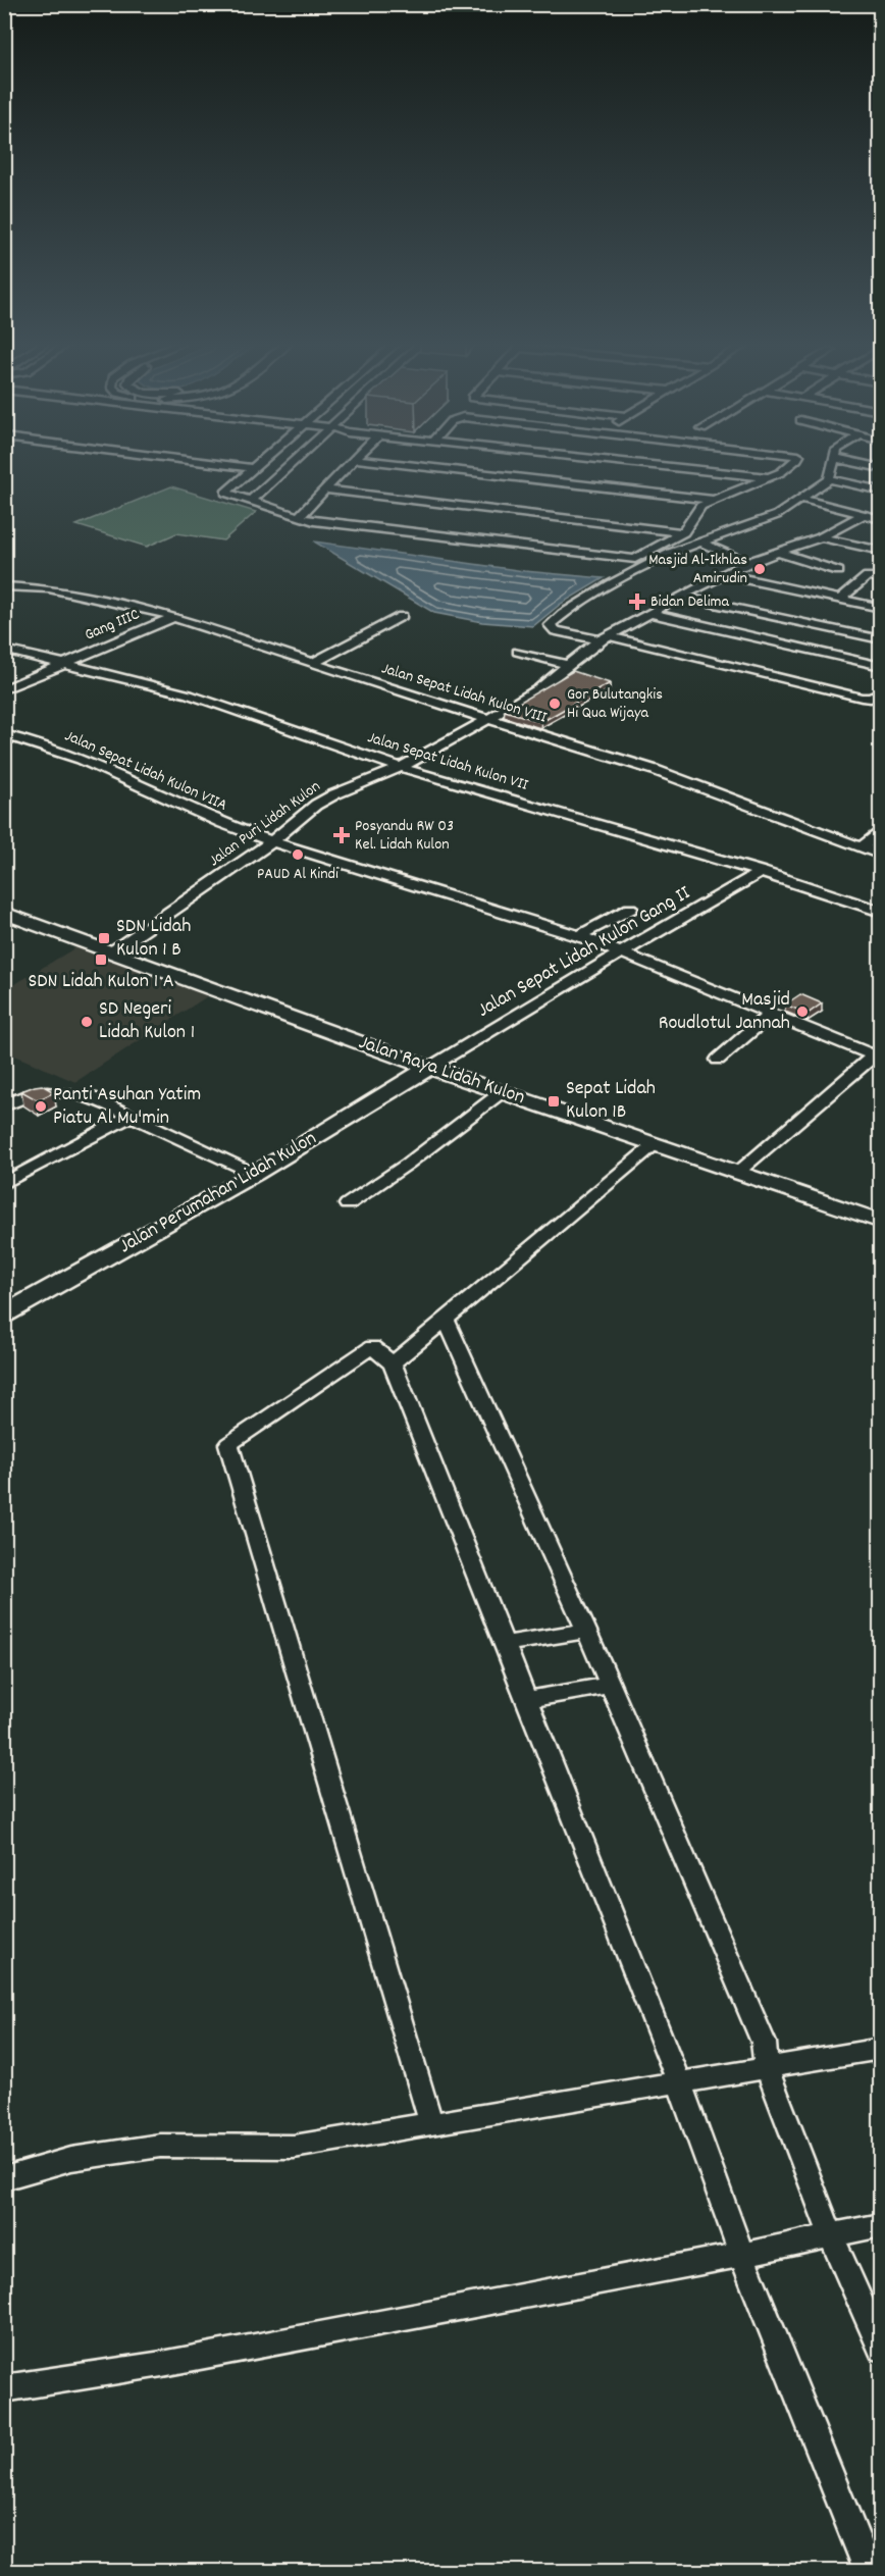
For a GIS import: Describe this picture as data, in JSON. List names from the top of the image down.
{
  "streets": {
    "main road": ["Jalan Raya Lidah Kulon", "Jalan Perumahan Lidah Kulon"],
    "street": [
      "Gang IIIC",
      "Jalan Sepat Lidah Kulon VIII",
      "Jalan Sepat Lidah Kulon VII",
      "Jalan Sepat Lidah Kulon VIIA",
      "Jalan Puri Lidah Kulon",
      "Jalan Sepat Lidah Kulon Gang II"
    ]
  },
  "crossings": [
    ["Gang IIIC", "Jalan Sepat Lidah Kulon VIII"],
    ["Gang IIIC", "Jalan Sepat Lidah Kulon VII"],
    ["Jalan Sepat Lidah Kulon VIII", "Jalan Puri Lidah Kulon"],
    ["Jalan Sepat Lidah Kulon VII", "Jalan Puri Lidah Kulon"],
    ["Jalan Sepat Lidah Kulon VII", "Jalan Sepat Lidah Kulon Gang II"],
    ["Jalan Sepat Lidah Kulon VIIA", "Jalan Puri Lidah Kulon"],
    ["Jalan Sepat Lidah Kulon VIIA", "Jalan Sepat Lidah Kulon Gang II"],
    ["Jalan Puri Lidah Kulon", "Jalan Raya Lidah Kulon"],
    ["Jalan Sepat Lidah Kulon Gang II", "Jalan Raya Lidah Kulon"],
    ["Jalan Sepat Lidah Kulon Gang II", "Jalan Perumahan Lidah Kulon"],
    ["Jalan Raya Lidah Kulon", "Jalan Perumahan Lidah Kulon"]
  ],
  "places": {
    "other": [
      "Masjid Al-Ikhlas Amirudin",
      "Gor Bulutangkis Hi Qua Wijaya",
      "PAUD Al Kindi",
      "Masjid Roudlotul Jannah",
      "SD Negeri Lidah Kulon 1",
      "Panti Asuhan Yatim Piatu Al Mu'min"
    ],
    "health": ["Bidan Delima", "Posyandu RW 03 Kel. Lidah Kulon"],
    "transit": ["SDN Lidah Kulon 1 B", "SDN Lidah Kulon 1 A", "Sepat Lidah Kulon 1B"]
  }
}
